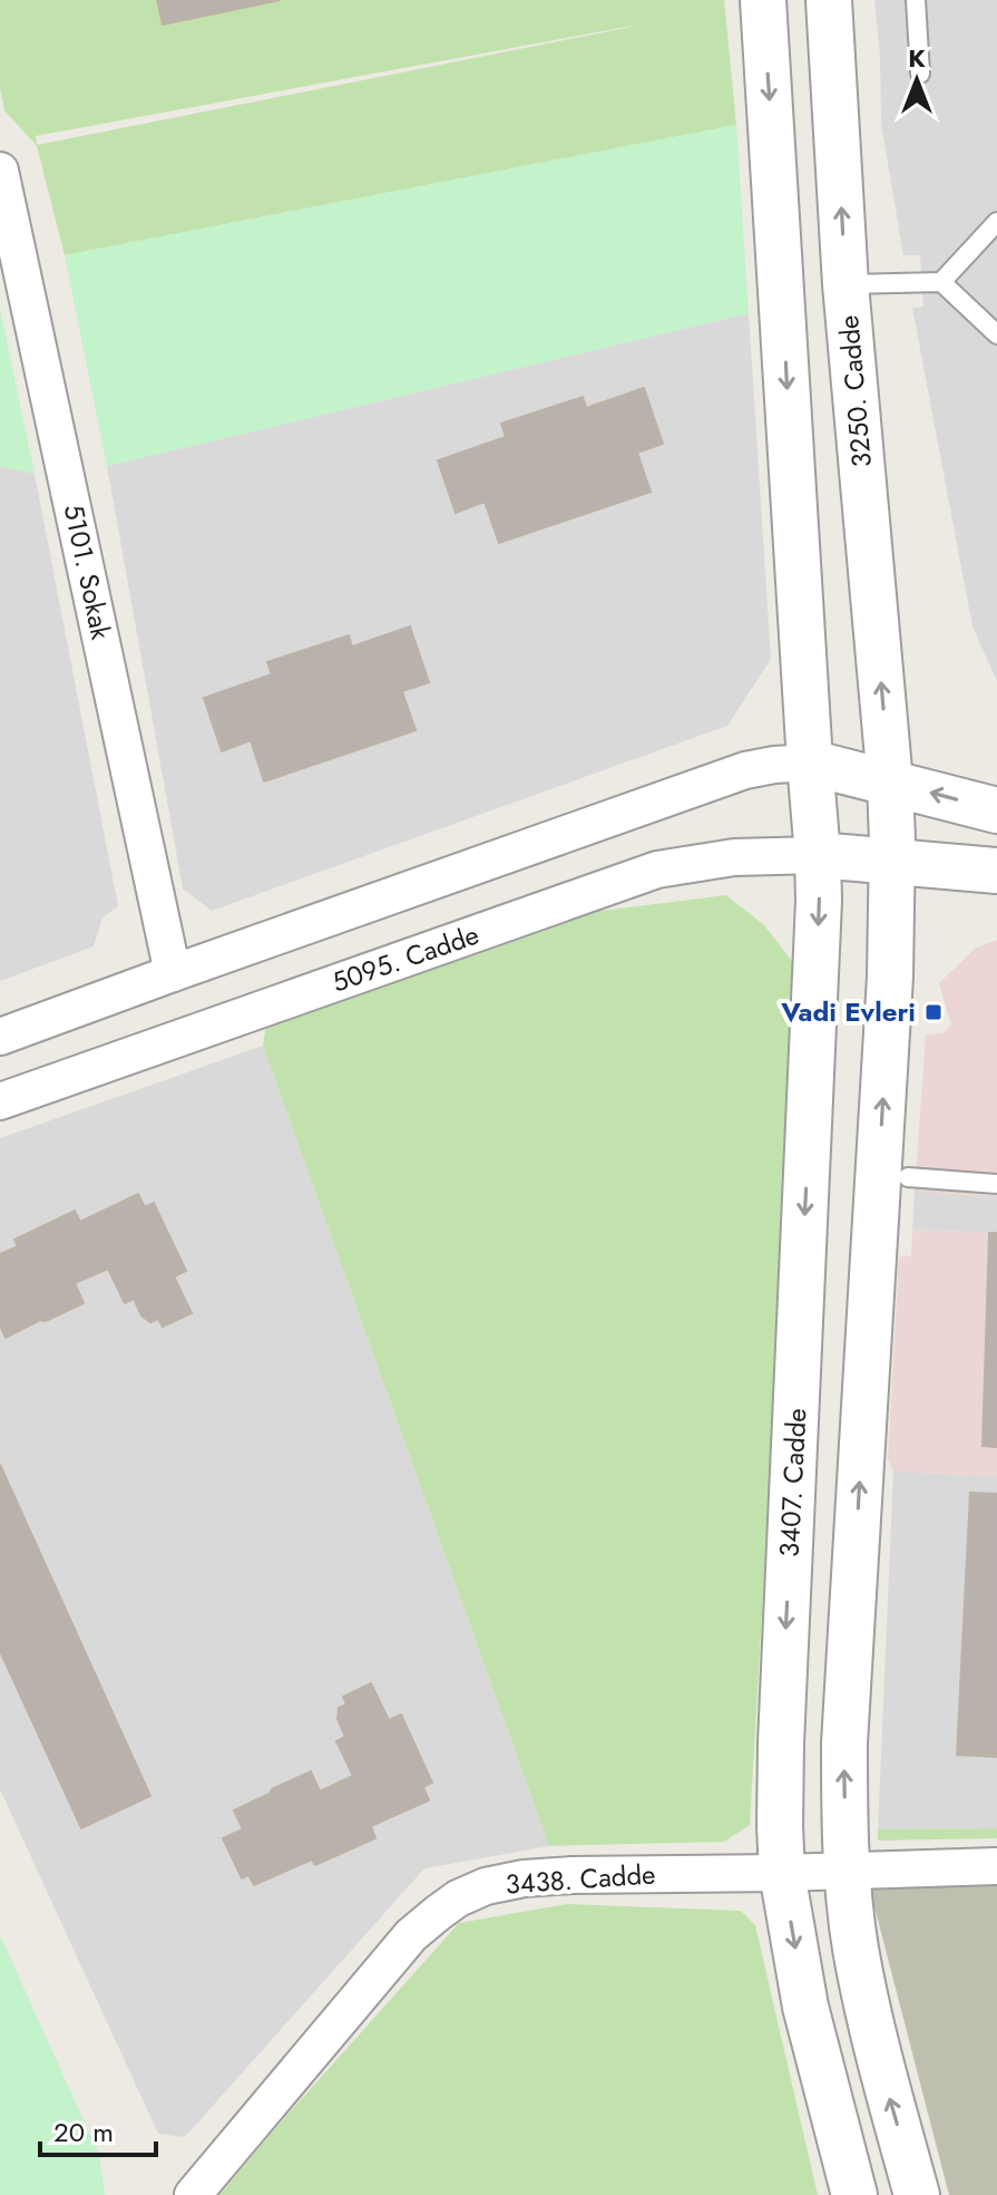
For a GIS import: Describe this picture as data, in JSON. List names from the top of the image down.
{
  "streets": {
    "street": [
      "3250. Cadde",
      "5101. Sokak",
      "5095. Cadde",
      "3407. Cadde",
      "3438. Cadde"
    ]
  },
  "crossings": [
    ["5095. Cadde", "3407. Cadde"],
    ["3407. Cadde", "3438. Cadde"]
  ],
  "places": {
    "transit": ["Vadi Evleri"]
  },
  "scale_bar": "20 m",
  "north": "top"
}
